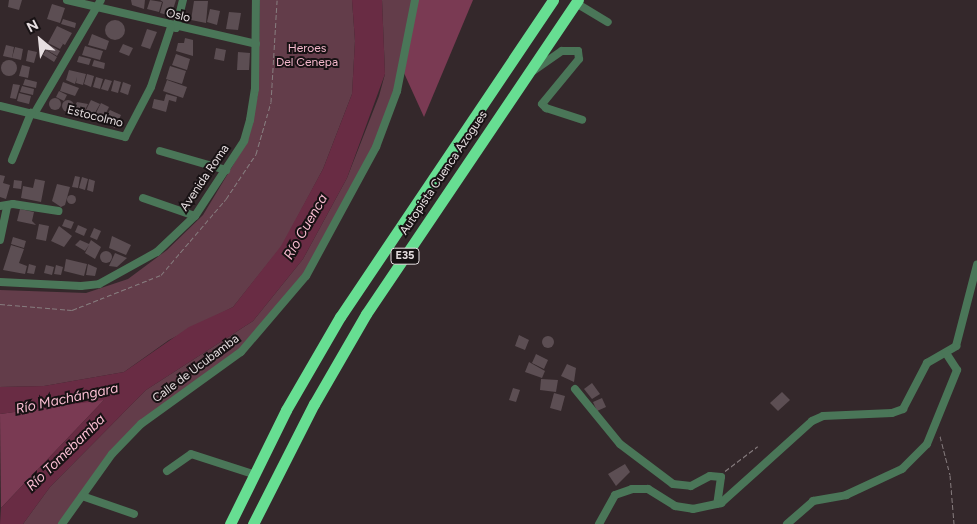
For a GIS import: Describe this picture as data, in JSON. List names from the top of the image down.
{
  "streets": {
    "highway": ["Autopista Cuenca Azogues", "E35"],
    "street": [
      "Oslo",
      "Estocolmo",
      "Avenida Roma",
      "Calle de Ucubamba"
    ]
  },
  "crossings": [
    ["Oslo", "Estocolmo"],
    ["Oslo", "Avenida Roma"]
  ],
  "water": ["Río Cuenca", "Río Machángara", "Río Tomebamba"],
  "parks": ["Heroes Del Cenepa"],
  "north": "top left"
}
